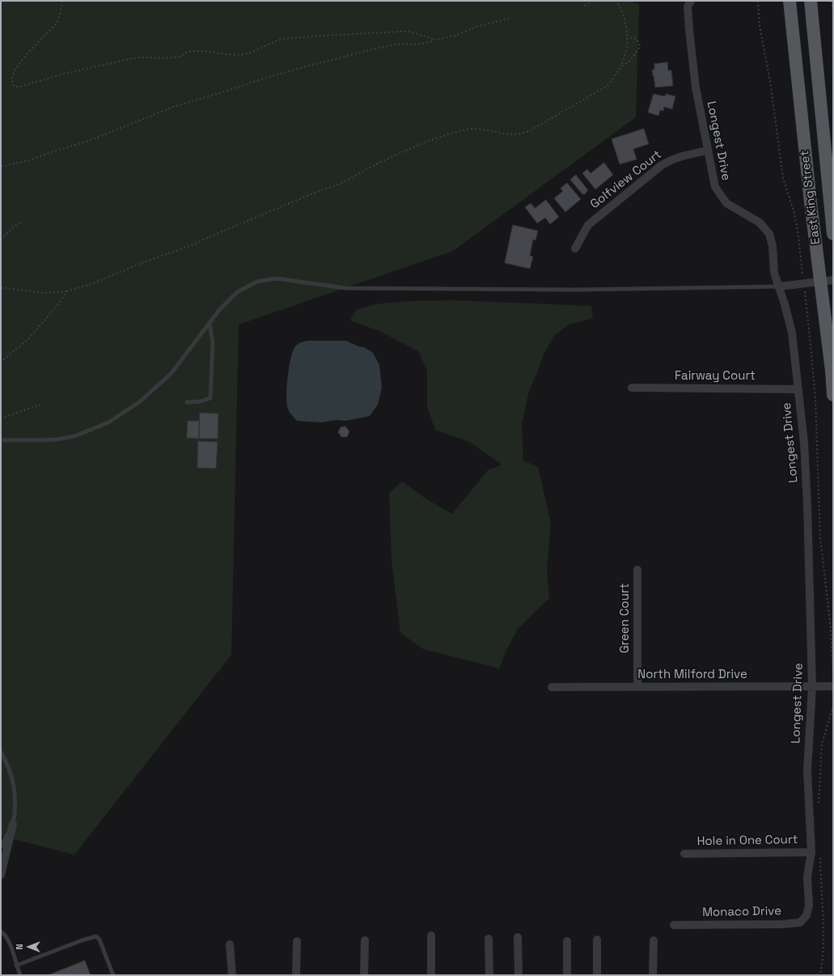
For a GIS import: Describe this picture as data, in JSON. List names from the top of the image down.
{
  "streets": {
    "main road": ["East King Street"],
    "street": [
      "Longest Drive",
      "Golfview Court",
      "Fairway Court",
      "Green Court",
      "North Milford Drive",
      "Hole in One Court",
      "Monaco Drive"
    ]
  },
  "crossings": [
    ["Longest Drive", "Golfview Court"],
    ["Longest Drive", "Fairway Court"],
    ["Longest Drive", "North Milford Drive"],
    ["Longest Drive", "Hole in One Court"],
    ["Longest Drive", "Monaco Drive"],
    ["Green Court", "North Milford Drive"]
  ],
  "north": "left"
}
